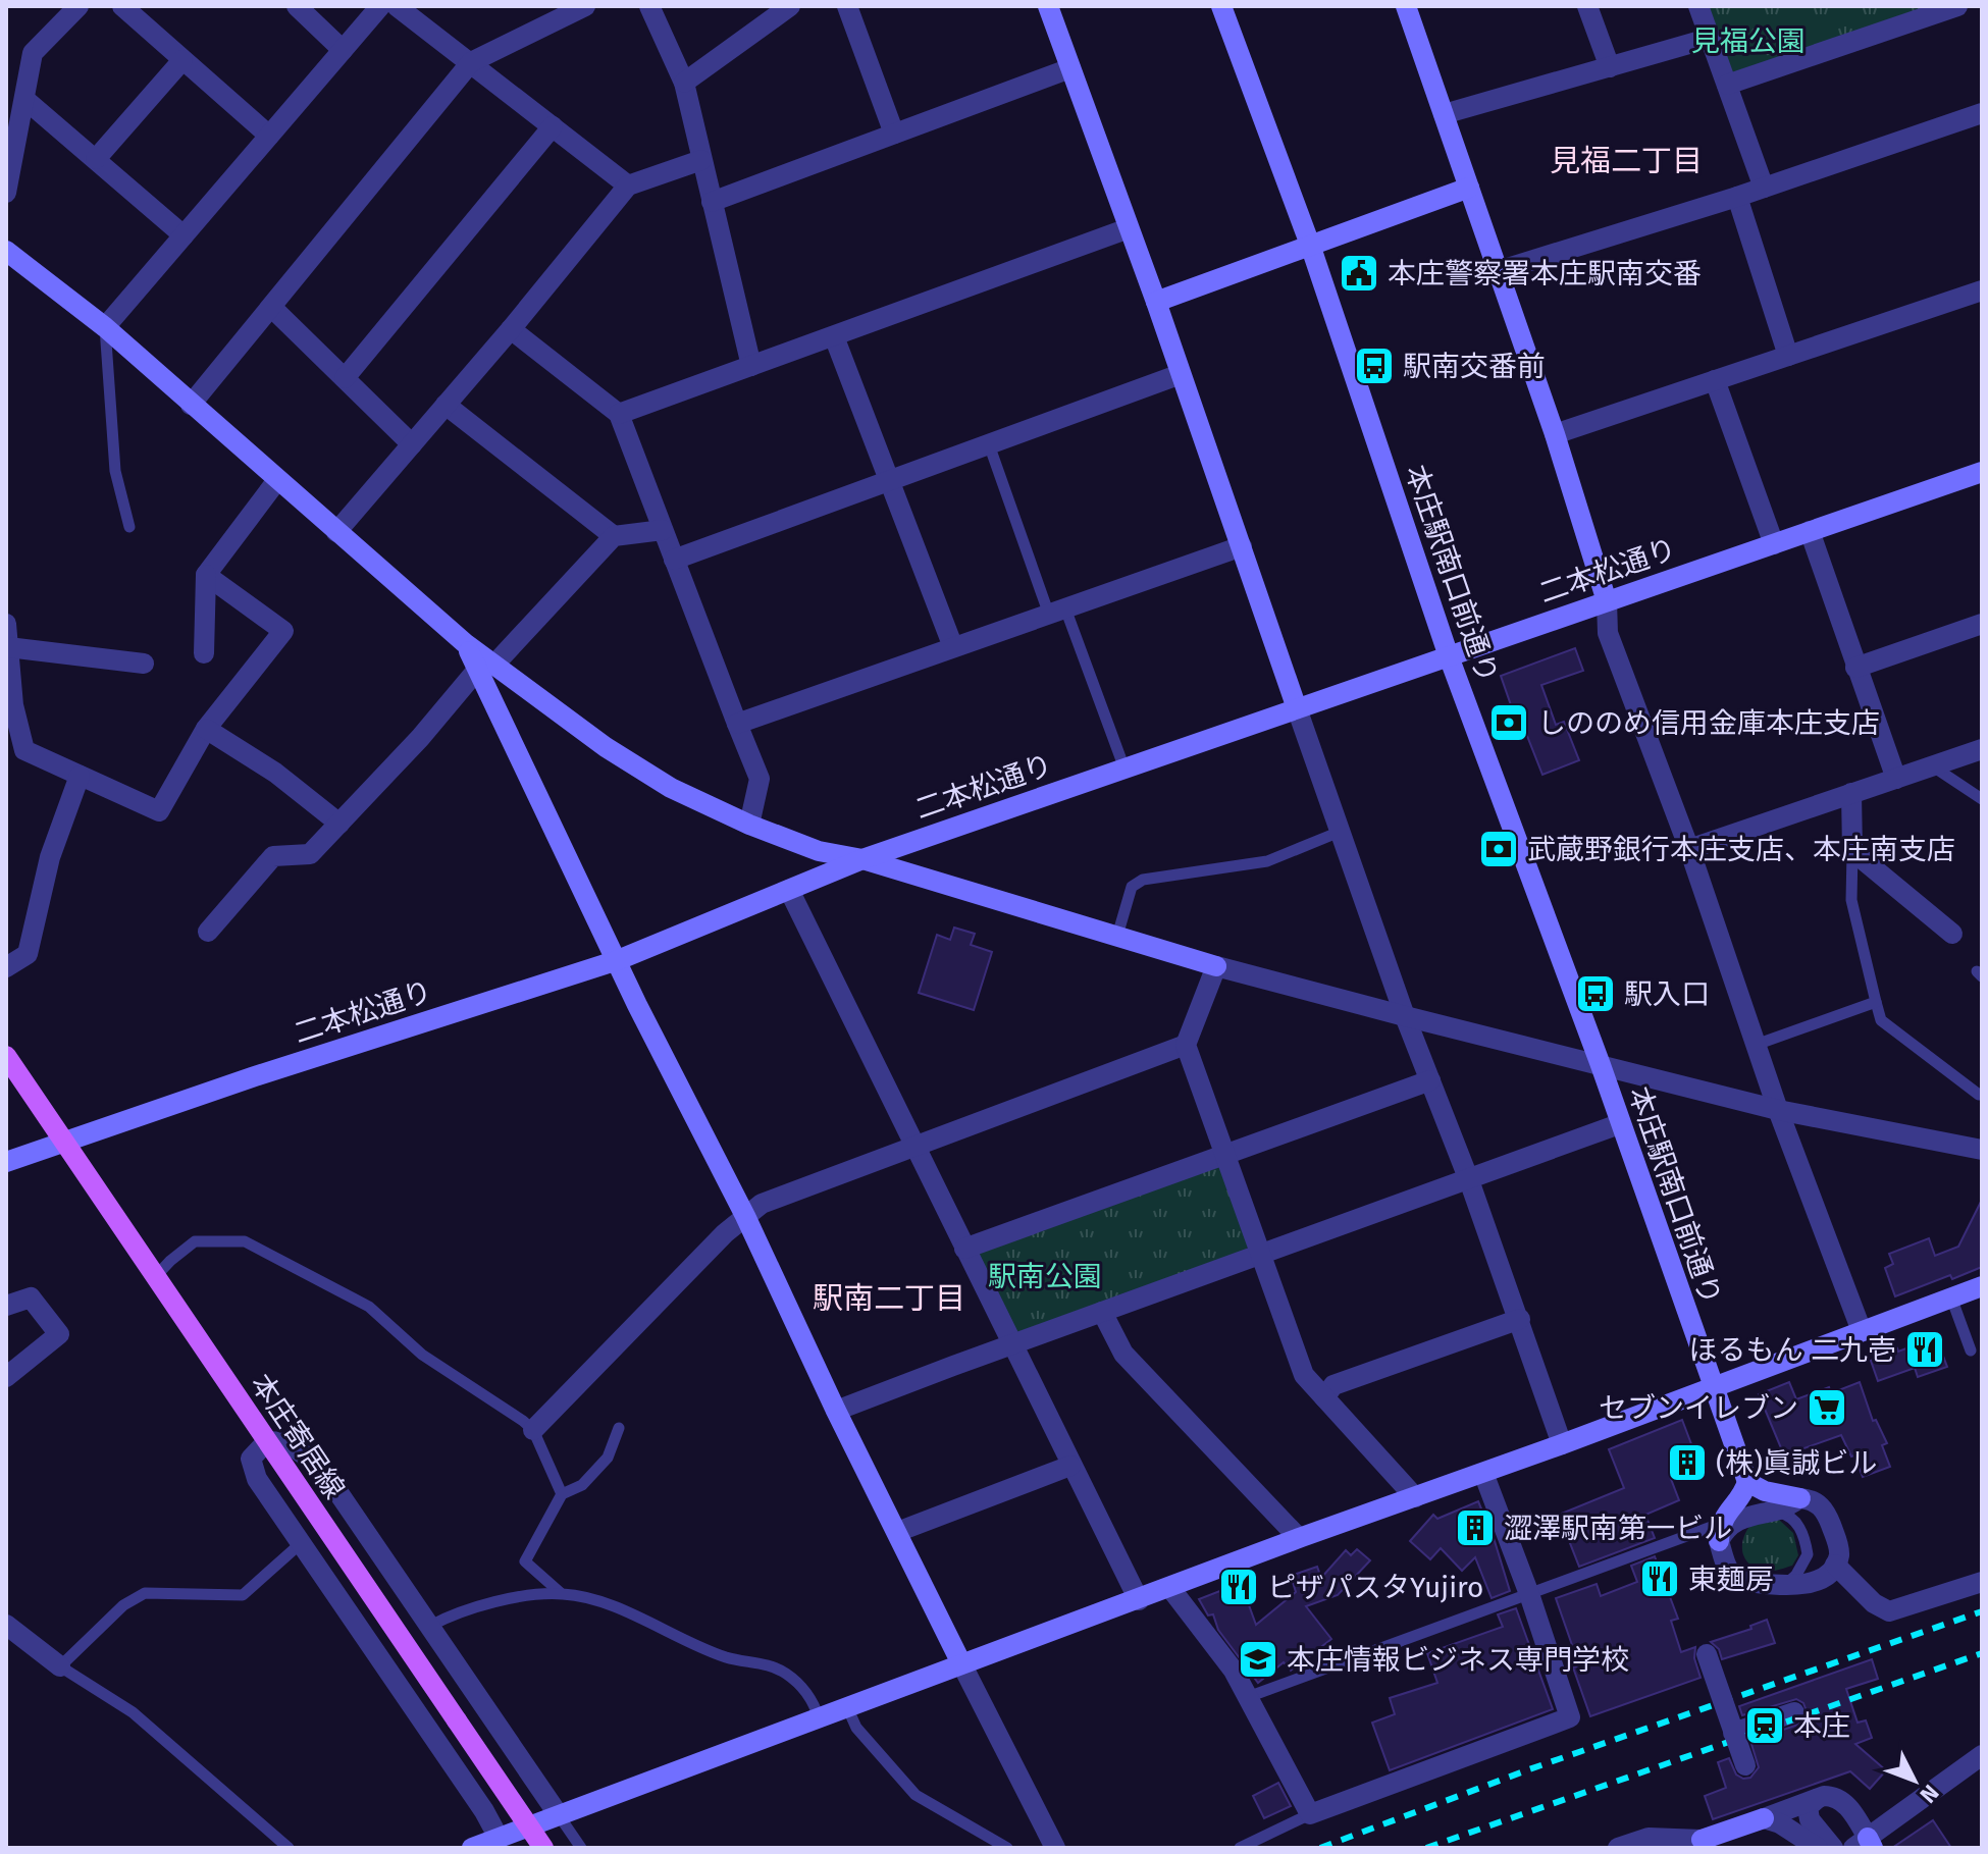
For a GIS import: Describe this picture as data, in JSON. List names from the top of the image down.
{
  "streets": {
    "main road": ["本庄寄居線"],
    "street": ["二本松通り", "本庄駅南口前通り"]
  },
  "crossings": [
    ["二本松通り", "本庄駅南口前通り"],
    ["二本松通り", "本庄寄居線"]
  ],
  "districts": ["見福二丁目", "駅南二丁目"],
  "parks": ["見福公園", "駅南公園"],
  "places": {
    "public building": ["本庄警察署本庄駅南交番"],
    "bus stop": ["駅南交番前", "駅入口"],
    "bank": ["しののめ信用金庫本庄支店", "武蔵野銀行本庄支店、本庄南支店"],
    "restaurant": ["ほるもん 二九壱", "東麺房", "ピザパスタYujiro"],
    "supermarket": ["セブンイレブン"],
    "building": ["(株)眞誠ビル", "澀澤駅南第一ビル"],
    "school or university": ["本庄情報ビジネス専門学校"],
    "station": ["本庄"]
  },
  "north": "bottom right"
}
